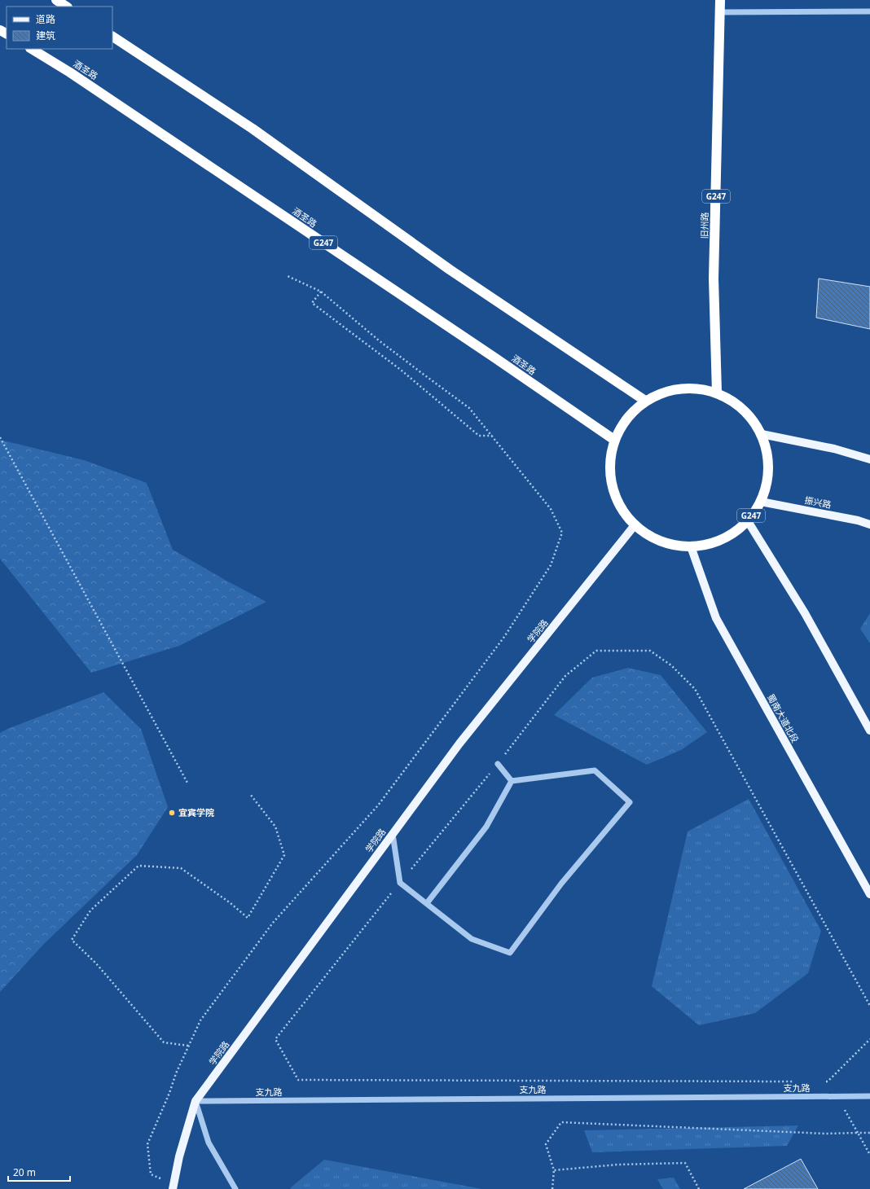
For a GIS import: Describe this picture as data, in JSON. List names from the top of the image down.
{
  "streets": {
    "highway": ["酒圣路", "G247", "旧州路"],
    "main road": ["振兴路", "学院路", "蜀南大道北段"],
    "street": ["支九路"]
  },
  "crossings": [
    ["酒圣路", "G247"],
    ["G247", "旧州路"],
    ["G247", "振兴路"],
    ["G247", "学院路"],
    ["G247", "蜀南大道北段"],
    ["学院路", "支九路"]
  ],
  "places": ["宜宾学院"],
  "legend": ["道路", "建筑"],
  "scale_bar": "20 m"
}
